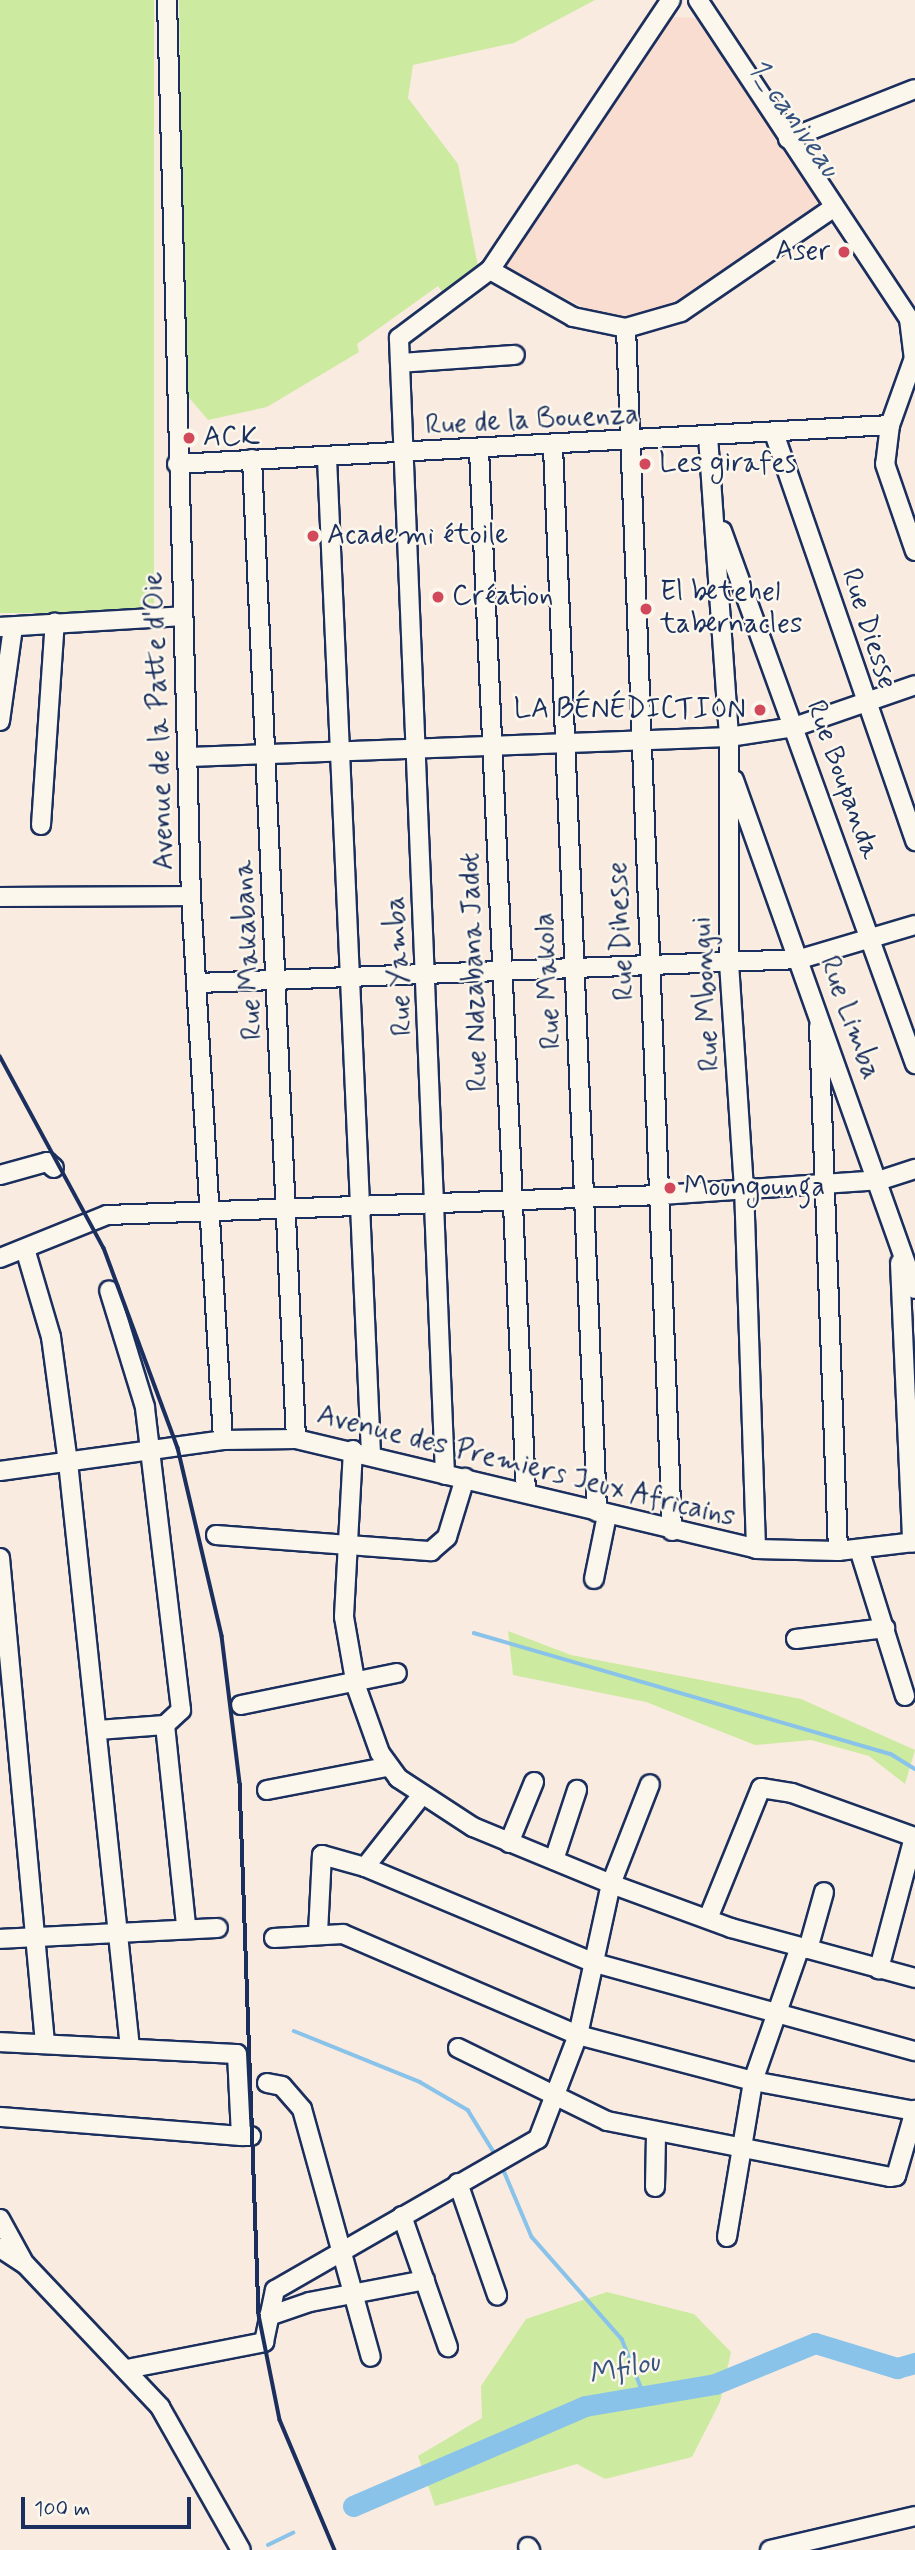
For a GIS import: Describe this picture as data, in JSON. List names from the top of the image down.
{
  "streets": {
    "street": [
      "Rue de la Bouenza",
      "Rue Diesse",
      "Avenue de la Patte d'Oie",
      "Rue Boupanda",
      "Rue Dihesse",
      "Rue Makabana",
      "Rue Yamba",
      "Rue Ndzabana Jadot",
      "Rue Makola",
      "Rue Mbongui",
      "Rue Limba",
      "Avenue des Premiers Jeux Africains"
    ]
  },
  "crossings": [
    ["Rue de la Bouenza", "Rue Diesse"],
    ["Rue de la Bouenza", "Avenue de la Patte d'Oie"],
    ["Rue de la Bouenza", "Rue Dihesse"],
    ["Rue de la Bouenza", "Rue Makabana"],
    ["Rue de la Bouenza", "Rue Yamba"],
    ["Rue de la Bouenza", "Rue Ndzabana Jadot"],
    ["Rue de la Bouenza", "Rue Makola"],
    ["Rue de la Bouenza", "Rue Mbongui"],
    ["Avenue de la Patte d'Oie", "Avenue des Premiers Jeux Africains"],
    ["Rue Boupanda", "Rue Mbongui"],
    ["Rue Dihesse", "Avenue des Premiers Jeux Africains"],
    ["Rue Makabana", "Avenue des Premiers Jeux Africains"],
    ["Rue Yamba", "Avenue des Premiers Jeux Africains"],
    ["Rue Ndzabana Jadot", "Avenue des Premiers Jeux Africains"],
    ["Rue Makola", "Avenue des Premiers Jeux Africains"],
    ["Rue Mbongui", "Rue Limba"],
    ["Rue Mbongui", "Avenue des Premiers Jeux Africains"]
  ],
  "water": ["1_caniveau", "Mfilou"],
  "places": [
    "Aser",
    "ACK",
    "Les girafes",
    "Academi étoile",
    "Création",
    "El betehel tabernacles",
    "LA BÉNÉDICTION",
    "Moungounga"
  ],
  "scale_bar": "100 m"
}
